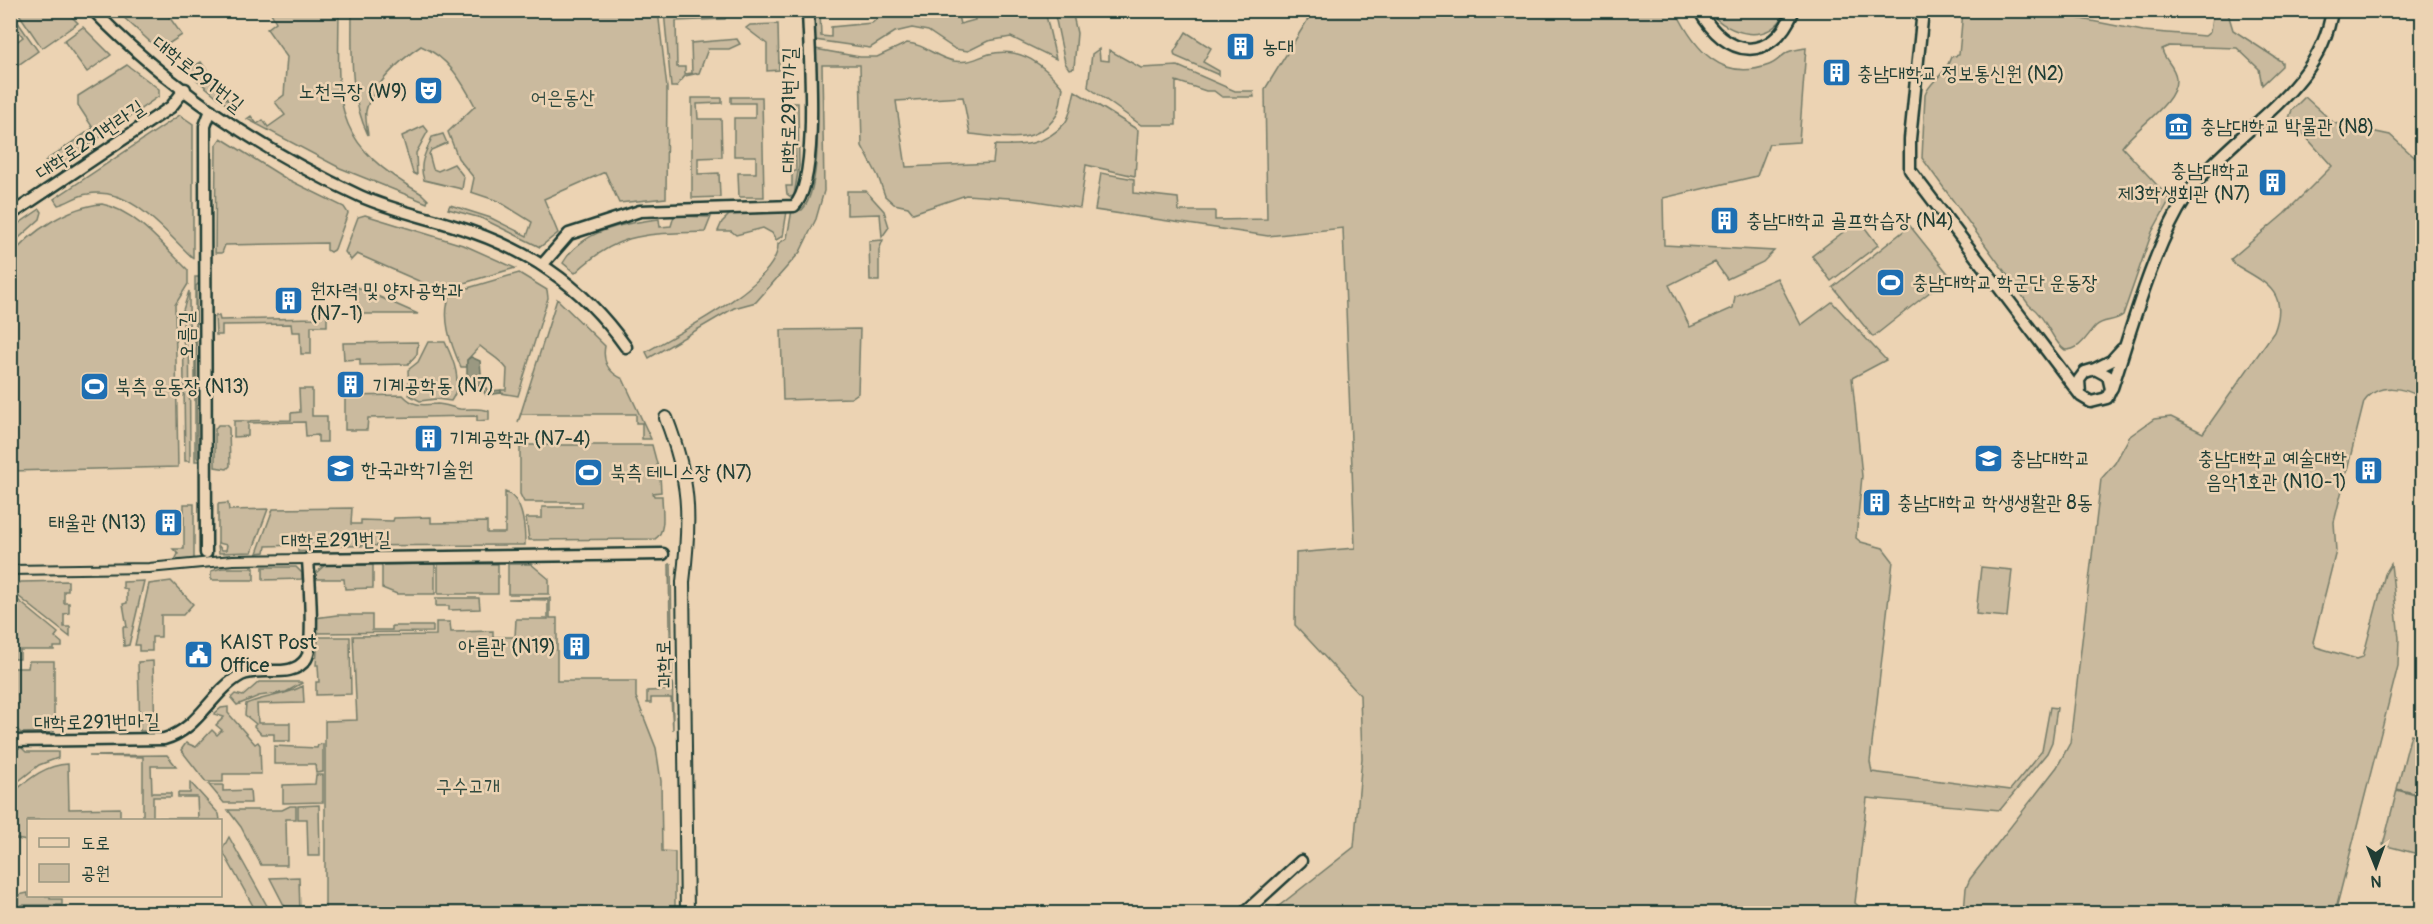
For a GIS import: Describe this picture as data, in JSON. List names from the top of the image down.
{
  "streets": {
    "street": [
      "대학로291번길",
      "대학로291번가길",
      "대학로291번라길",
      "오름길",
      "과학로",
      "대학로291번마길"
    ]
  },
  "crossings": [
    ["대학로291번길", "대학로291번가길"],
    ["대학로291번길", "대학로291번라길"],
    ["대학로291번길", "오름길"],
    ["대학로291번길", "대학로291번마길"]
  ],
  "parks": ["어은동산", "구수고개"],
  "places": {
    "building": [
      "농대",
      "충남대학교 정보통신원 (N2)",
      "충남대학교 제3학생회관 (N7)",
      "충남대학교 골프학습장 (N4)",
      "원자력 및 양자공학과 (N7-1)",
      "기계공학동 (N7)",
      "기계공학과 (N7-4)",
      "충남대학교 예술대학 음악1호관 (N10-1)",
      "충남대학교 학생생활관 8동",
      "태울관 (N13)",
      "아름관 (N19)"
    ],
    "theatre": ["노천극장 (W9)"],
    "museum": ["충남대학교 박물관 (N8)"],
    "sports": ["충남대학교 학군단 운동장", "북측 운동장 (N13)", "북측 테니스장 (N7)"],
    "school or university": ["충남대학교", "한국과학기술원"],
    "public building": ["KAIST Post Office"]
  },
  "legend": ["도로", "공원"],
  "north": "bottom"
}
